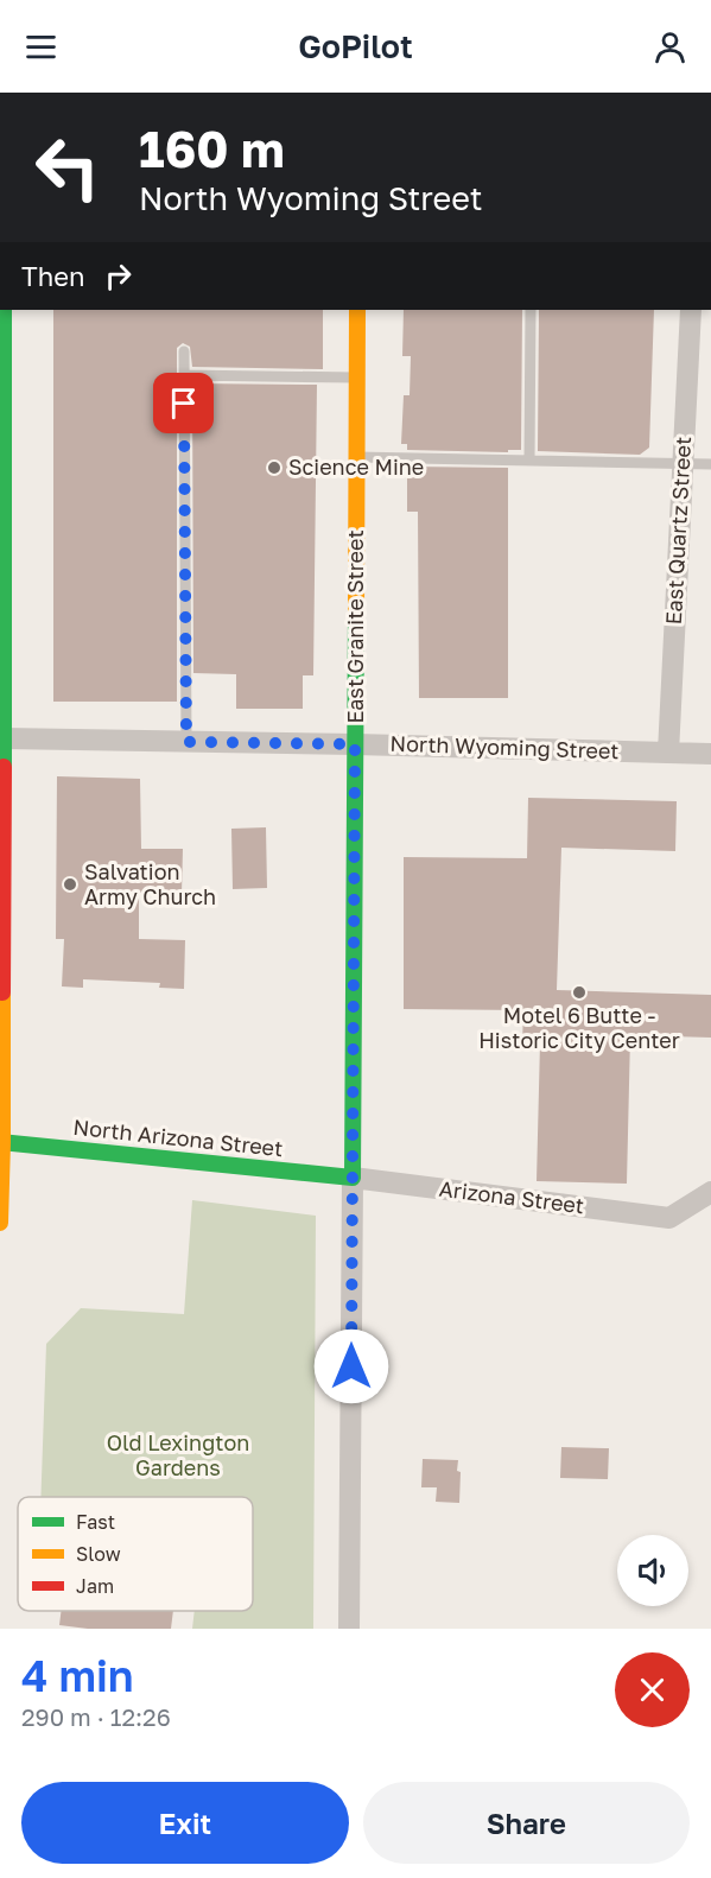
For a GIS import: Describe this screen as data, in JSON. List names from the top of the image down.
{
  "streets": {
    "street": [
      "East Quartz Street",
      "East Granite Street",
      "North Wyoming Street",
      "North Arizona Street",
      "Arizona Street"
    ]
  },
  "crossings": [
    ["East Quartz Street", "North Wyoming Street"],
    ["East Granite Street", "North Wyoming Street"],
    ["East Granite Street", "North Arizona Street"],
    ["East Granite Street", "Arizona Street"],
    ["North Arizona Street", "Arizona Street"]
  ],
  "parks": ["Old Lexington Gardens"],
  "places": ["Science Mine", "Salvation Army Church", "Motel 6 Butte - Historic City Center"],
  "legend": ["Fast", "Slow", "Jam"],
  "page": {
    "header": "GoPilot",
    "turn": ["160 m", "North Wyoming Street"],
    "then": "Then",
    "heading": ["4 min", "290 m · 12:26"],
    "buttons": ["Exit", "Share"]
  }
}
